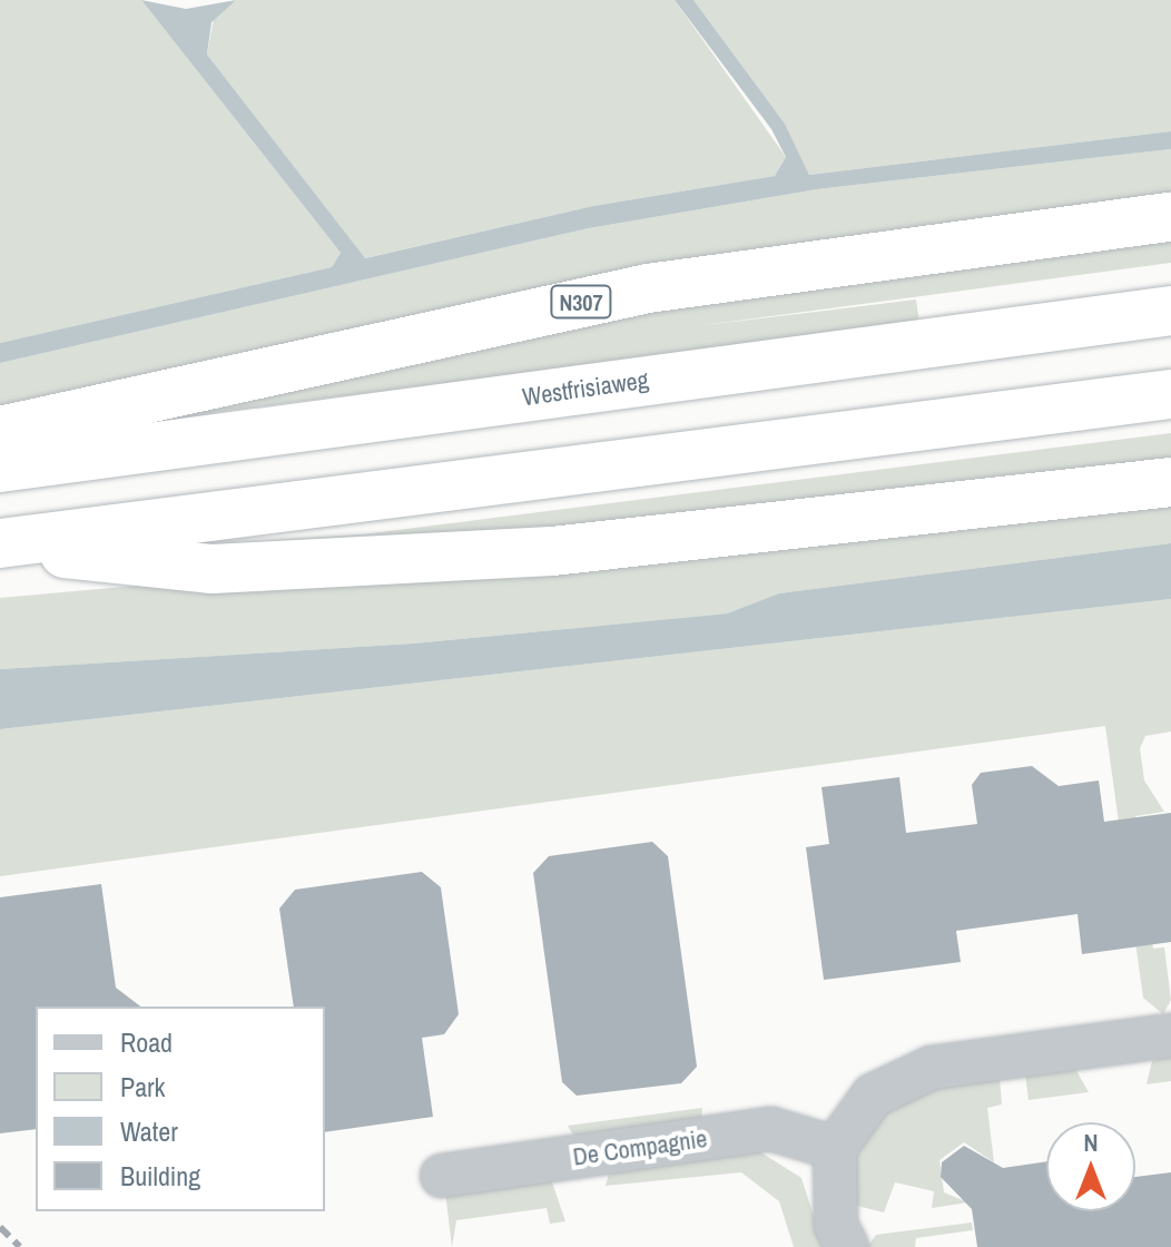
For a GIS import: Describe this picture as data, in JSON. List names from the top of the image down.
{
  "streets": {
    "highway": ["N307", "Westfrisiaweg"],
    "street": ["De Compagnie"]
  },
  "legend": [
    "Road",
    "Park",
    "Water",
    "Building"
  ],
  "north": "top"
}
